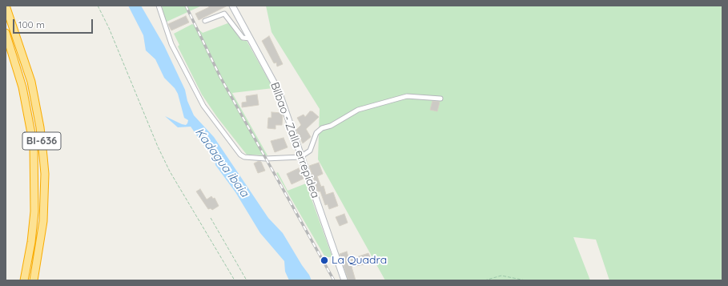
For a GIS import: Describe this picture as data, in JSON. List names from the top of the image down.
{
  "streets": {
    "highway": ["BI-636"],
    "street": ["Bilbao - Zalla errepidea"]
  },
  "water": ["Kadagua ibaia"],
  "places": ["La Quadra"],
  "scale_bar": "100 m"
}
